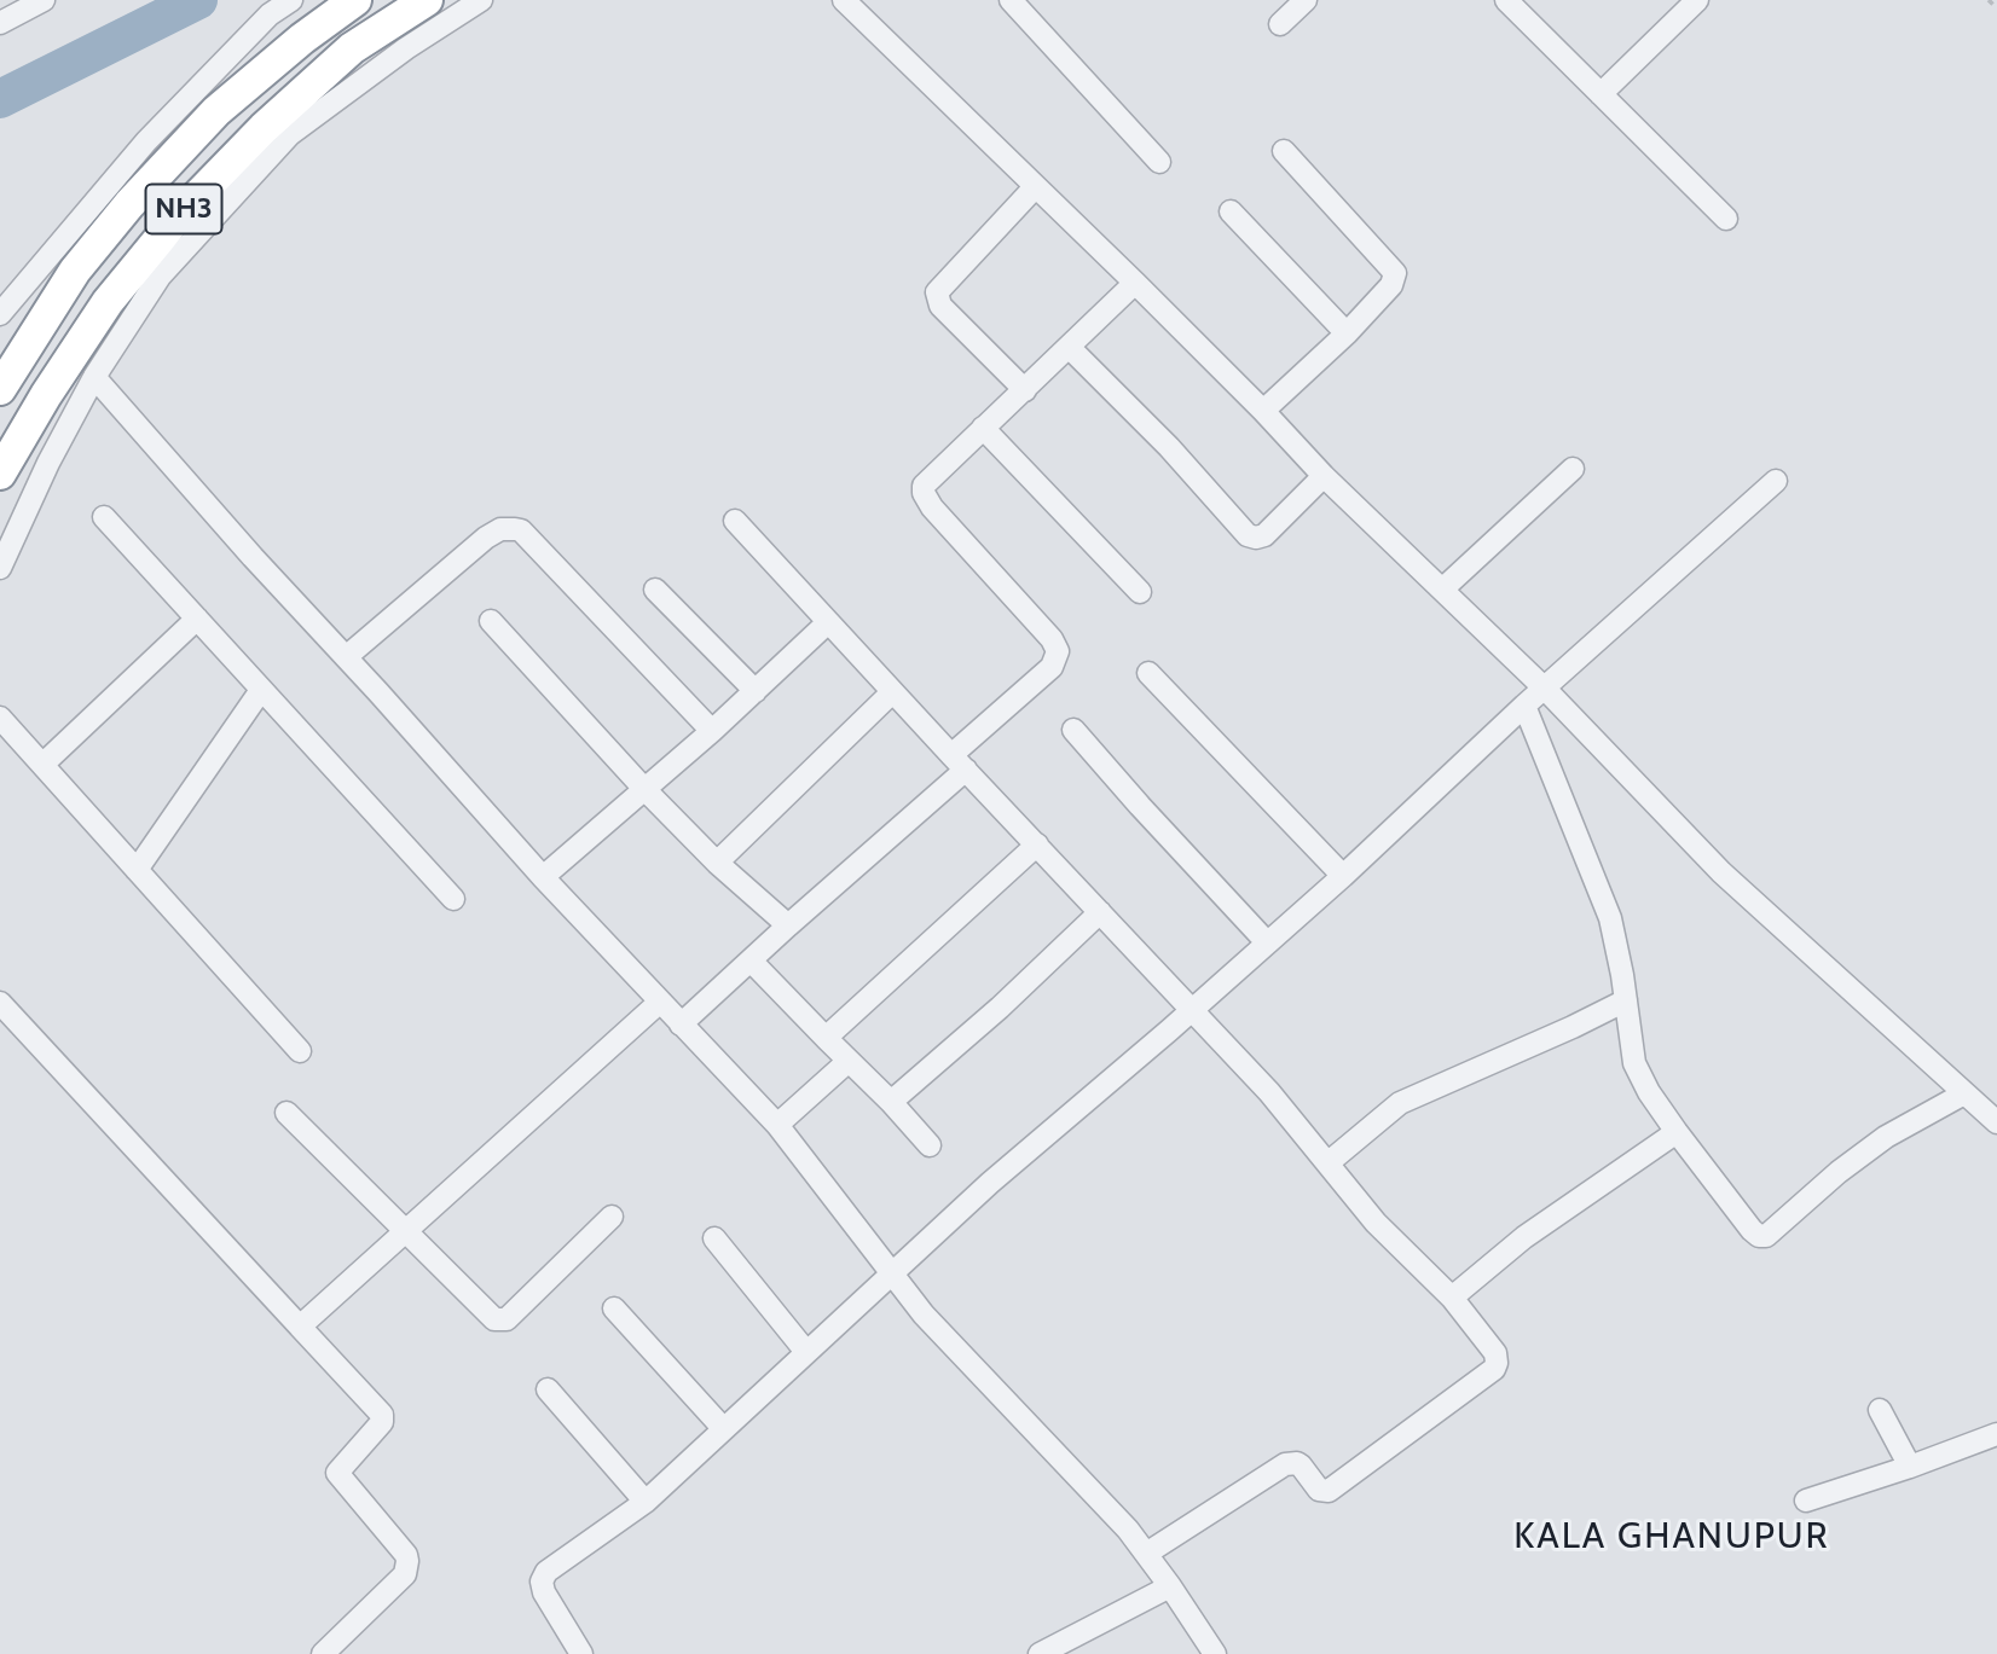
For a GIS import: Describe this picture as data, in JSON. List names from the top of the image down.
{
  "streets": {
    "highway": ["NH3"]
  },
  "districts": ["KALA GHANUPUR"]
}
